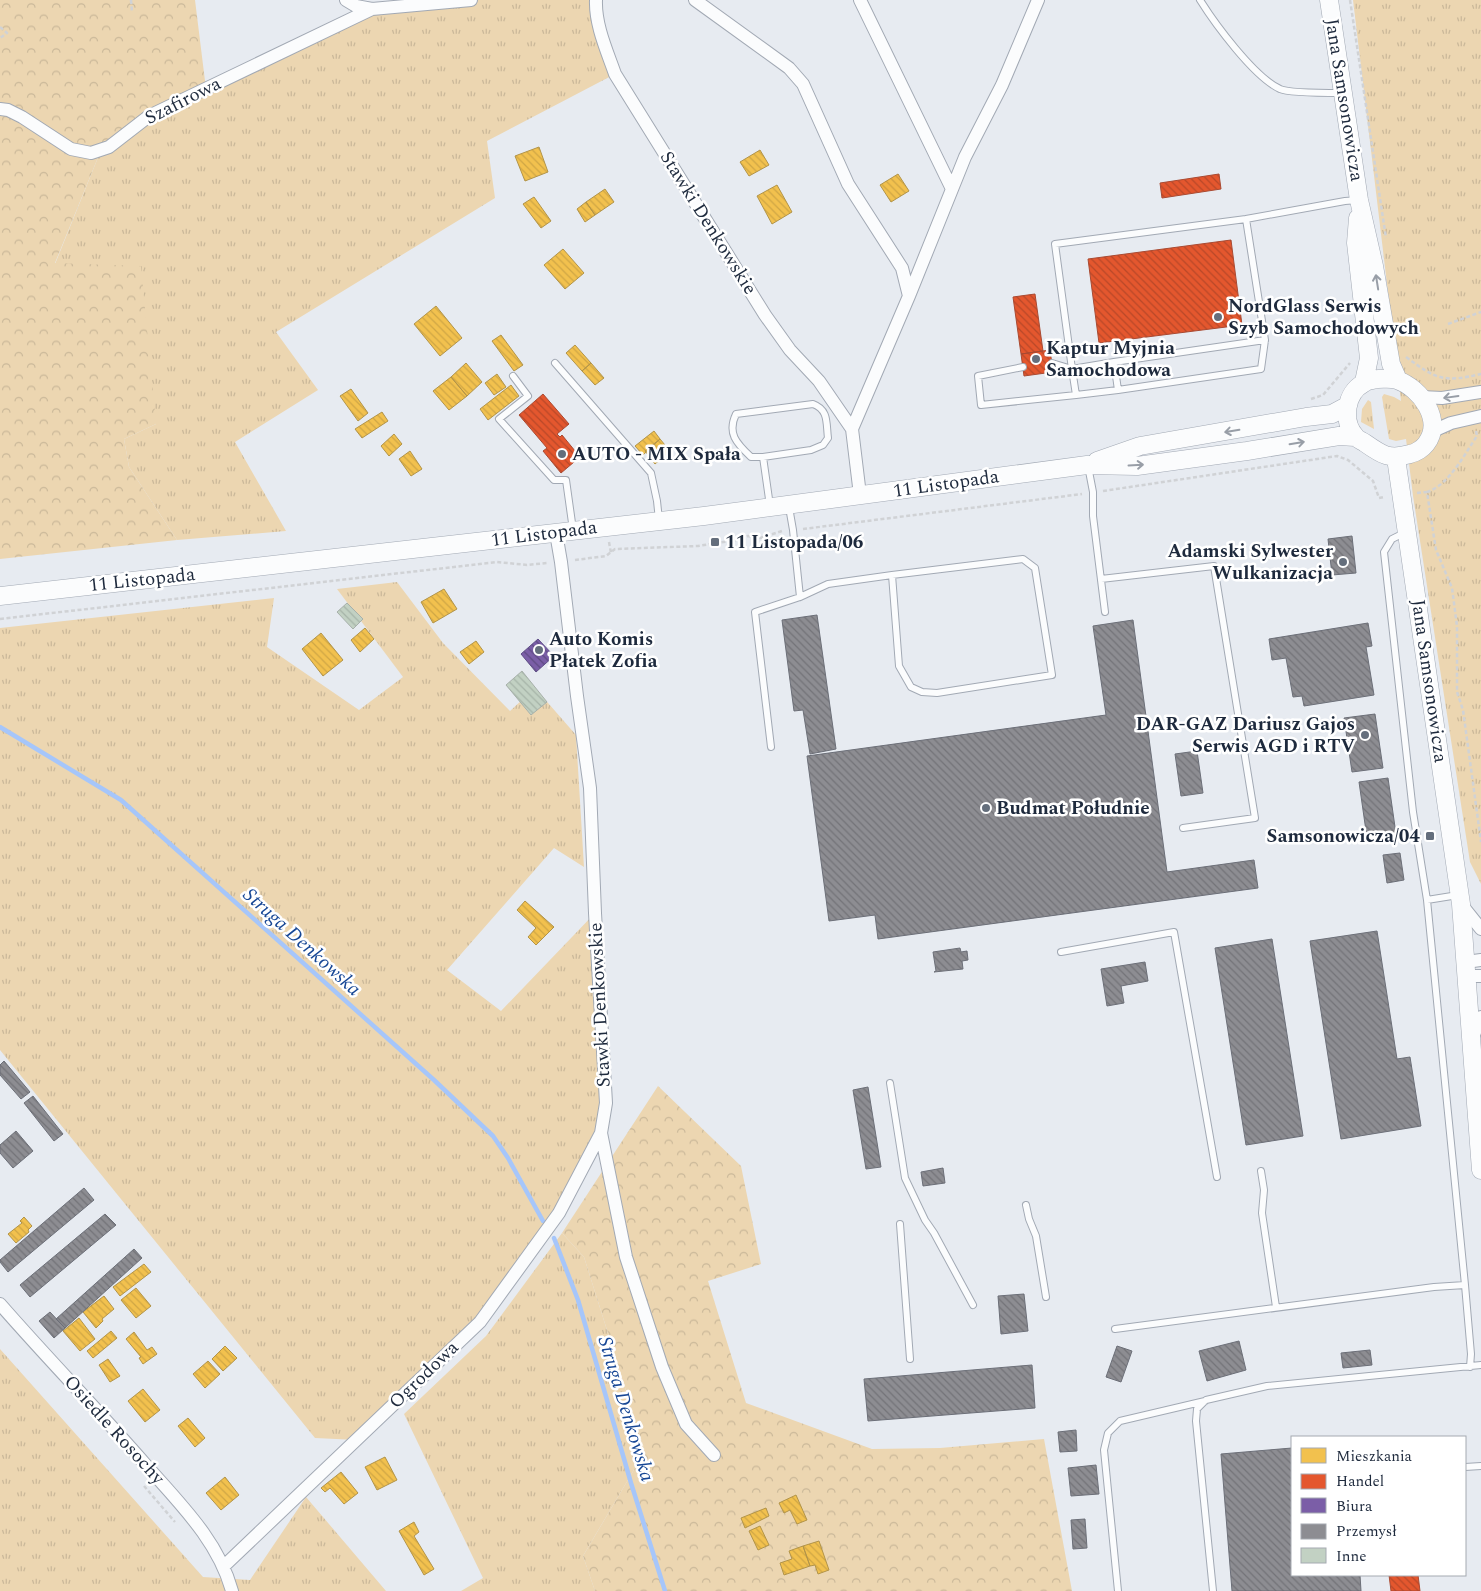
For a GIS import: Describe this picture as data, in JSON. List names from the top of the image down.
{
  "streets": {
    "street": [
      "Jana Samsonowicza",
      "Szafirowa",
      "Stawki Denkowskie",
      "11 Listopada",
      "Ogrodowa",
      "Osiedle Rosochy"
    ]
  },
  "crossings": [
    ["Jana Samsonowicza", "11 Listopada"],
    ["Stawki Denkowskie", "11 Listopada"],
    ["Stawki Denkowskie", "Ogrodowa"],
    ["Ogrodowa", "Osiedle Rosochy"]
  ],
  "water": ["Struga Denkowska"],
  "places": {
    "other": [
      "NordGlass Serwis Szyb Samochodowych",
      "Kaptur Myjnia Samochodowa",
      "AUTO - MIX Spała",
      "Adamski Sylwester Wulkanizacja",
      "Auto Komis Płatek Zofia",
      "DAR-GAZ Dariusz Gajos Serwis AGD i RTV",
      "Budmat Południe"
    ],
    "transit": ["11 Listopada/06", "Samsonowicza/04"]
  },
  "legend": [
    "Mieszkania",
    "Handel",
    "Biura",
    "Przemysł",
    "Inne"
  ]
}
